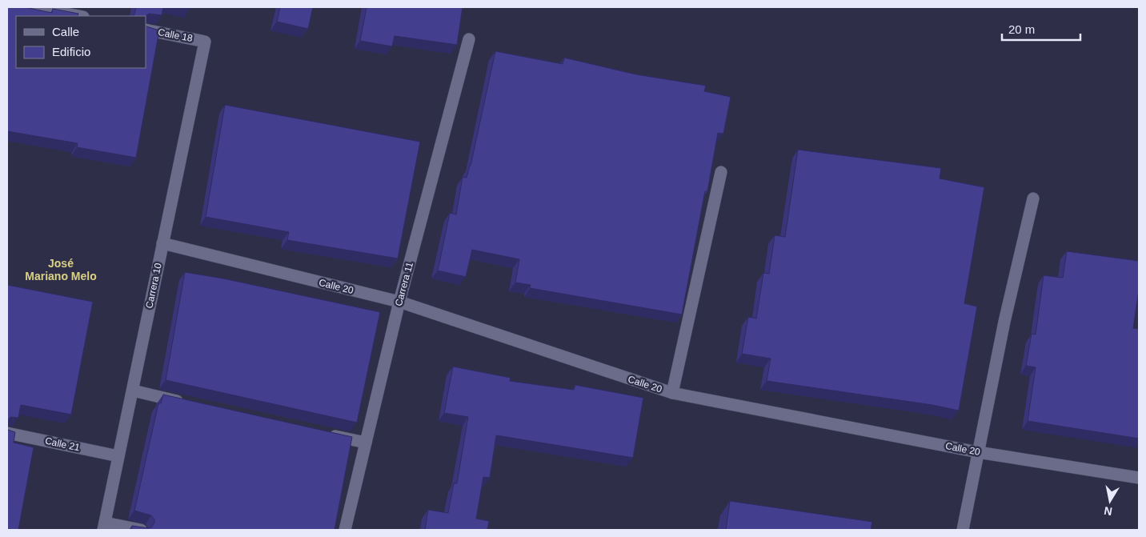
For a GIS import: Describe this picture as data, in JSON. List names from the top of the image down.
{
  "streets": {
    "street": [
      "Calle 18",
      "Carrera 11",
      "Carrera 10",
      "Calle 20",
      "Calle 21"
    ]
  },
  "crossings": [
    ["Calle 18", "Carrera 10"],
    ["Carrera 11", "Calle 20"],
    ["Carrera 10", "Calle 20"],
    ["Carrera 10", "Calle 21"]
  ],
  "districts": ["José Mariano Melo"],
  "legend": ["Calle", "Edificio"],
  "scale_bar": "20 m",
  "north": "bottom"
}
